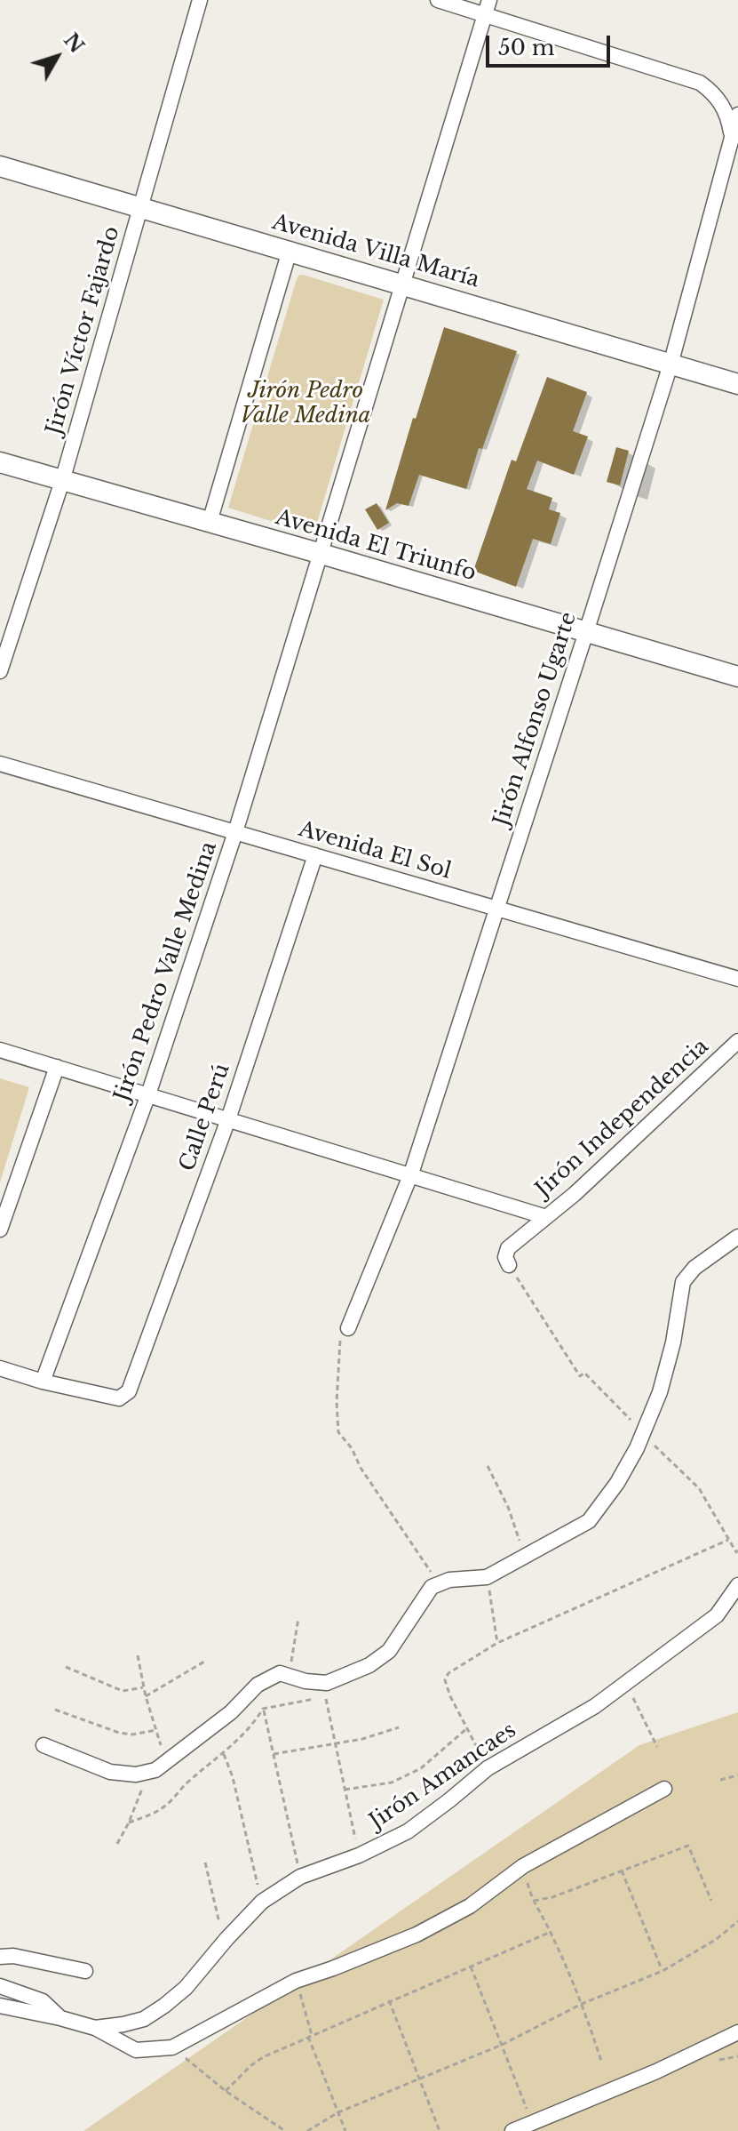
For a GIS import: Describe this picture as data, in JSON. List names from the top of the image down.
{
  "streets": {
    "main road": ["Avenida Villa María", "Avenida El Triunfo"],
    "street": [
      "Jirón Víctor Fajardo",
      "Jirón Alfonso Ugarte",
      "Avenida El Sol",
      "Jirón Pedro Valle Medina",
      "Calle Perú",
      "Jirón Independencia",
      "Jirón Amancaes"
    ]
  },
  "crossings": [
    ["Avenida Villa María", "Jirón Víctor Fajardo"],
    ["Avenida Villa María", "Jirón Alfonso Ugarte"],
    ["Avenida Villa María", "Jirón Pedro Valle Medina"],
    ["Jirón Víctor Fajardo", "Avenida El Triunfo"],
    ["Avenida El Triunfo", "Jirón Alfonso Ugarte"],
    ["Avenida El Triunfo", "Jirón Pedro Valle Medina"],
    ["Jirón Alfonso Ugarte", "Avenida El Sol"],
    ["Jirón Alfonso Ugarte", "Jirón Independencia"],
    ["Avenida El Sol", "Jirón Pedro Valle Medina"],
    ["Avenida El Sol", "Calle Perú"],
    ["Jirón Pedro Valle Medina", "Calle Perú"],
    ["Jirón Pedro Valle Medina", "Jirón Independencia"],
    ["Calle Perú", "Jirón Independencia"]
  ],
  "parks": ["Jirón Pedro Valle Medina"],
  "scale_bar": "50 m",
  "north": "top right"
}
